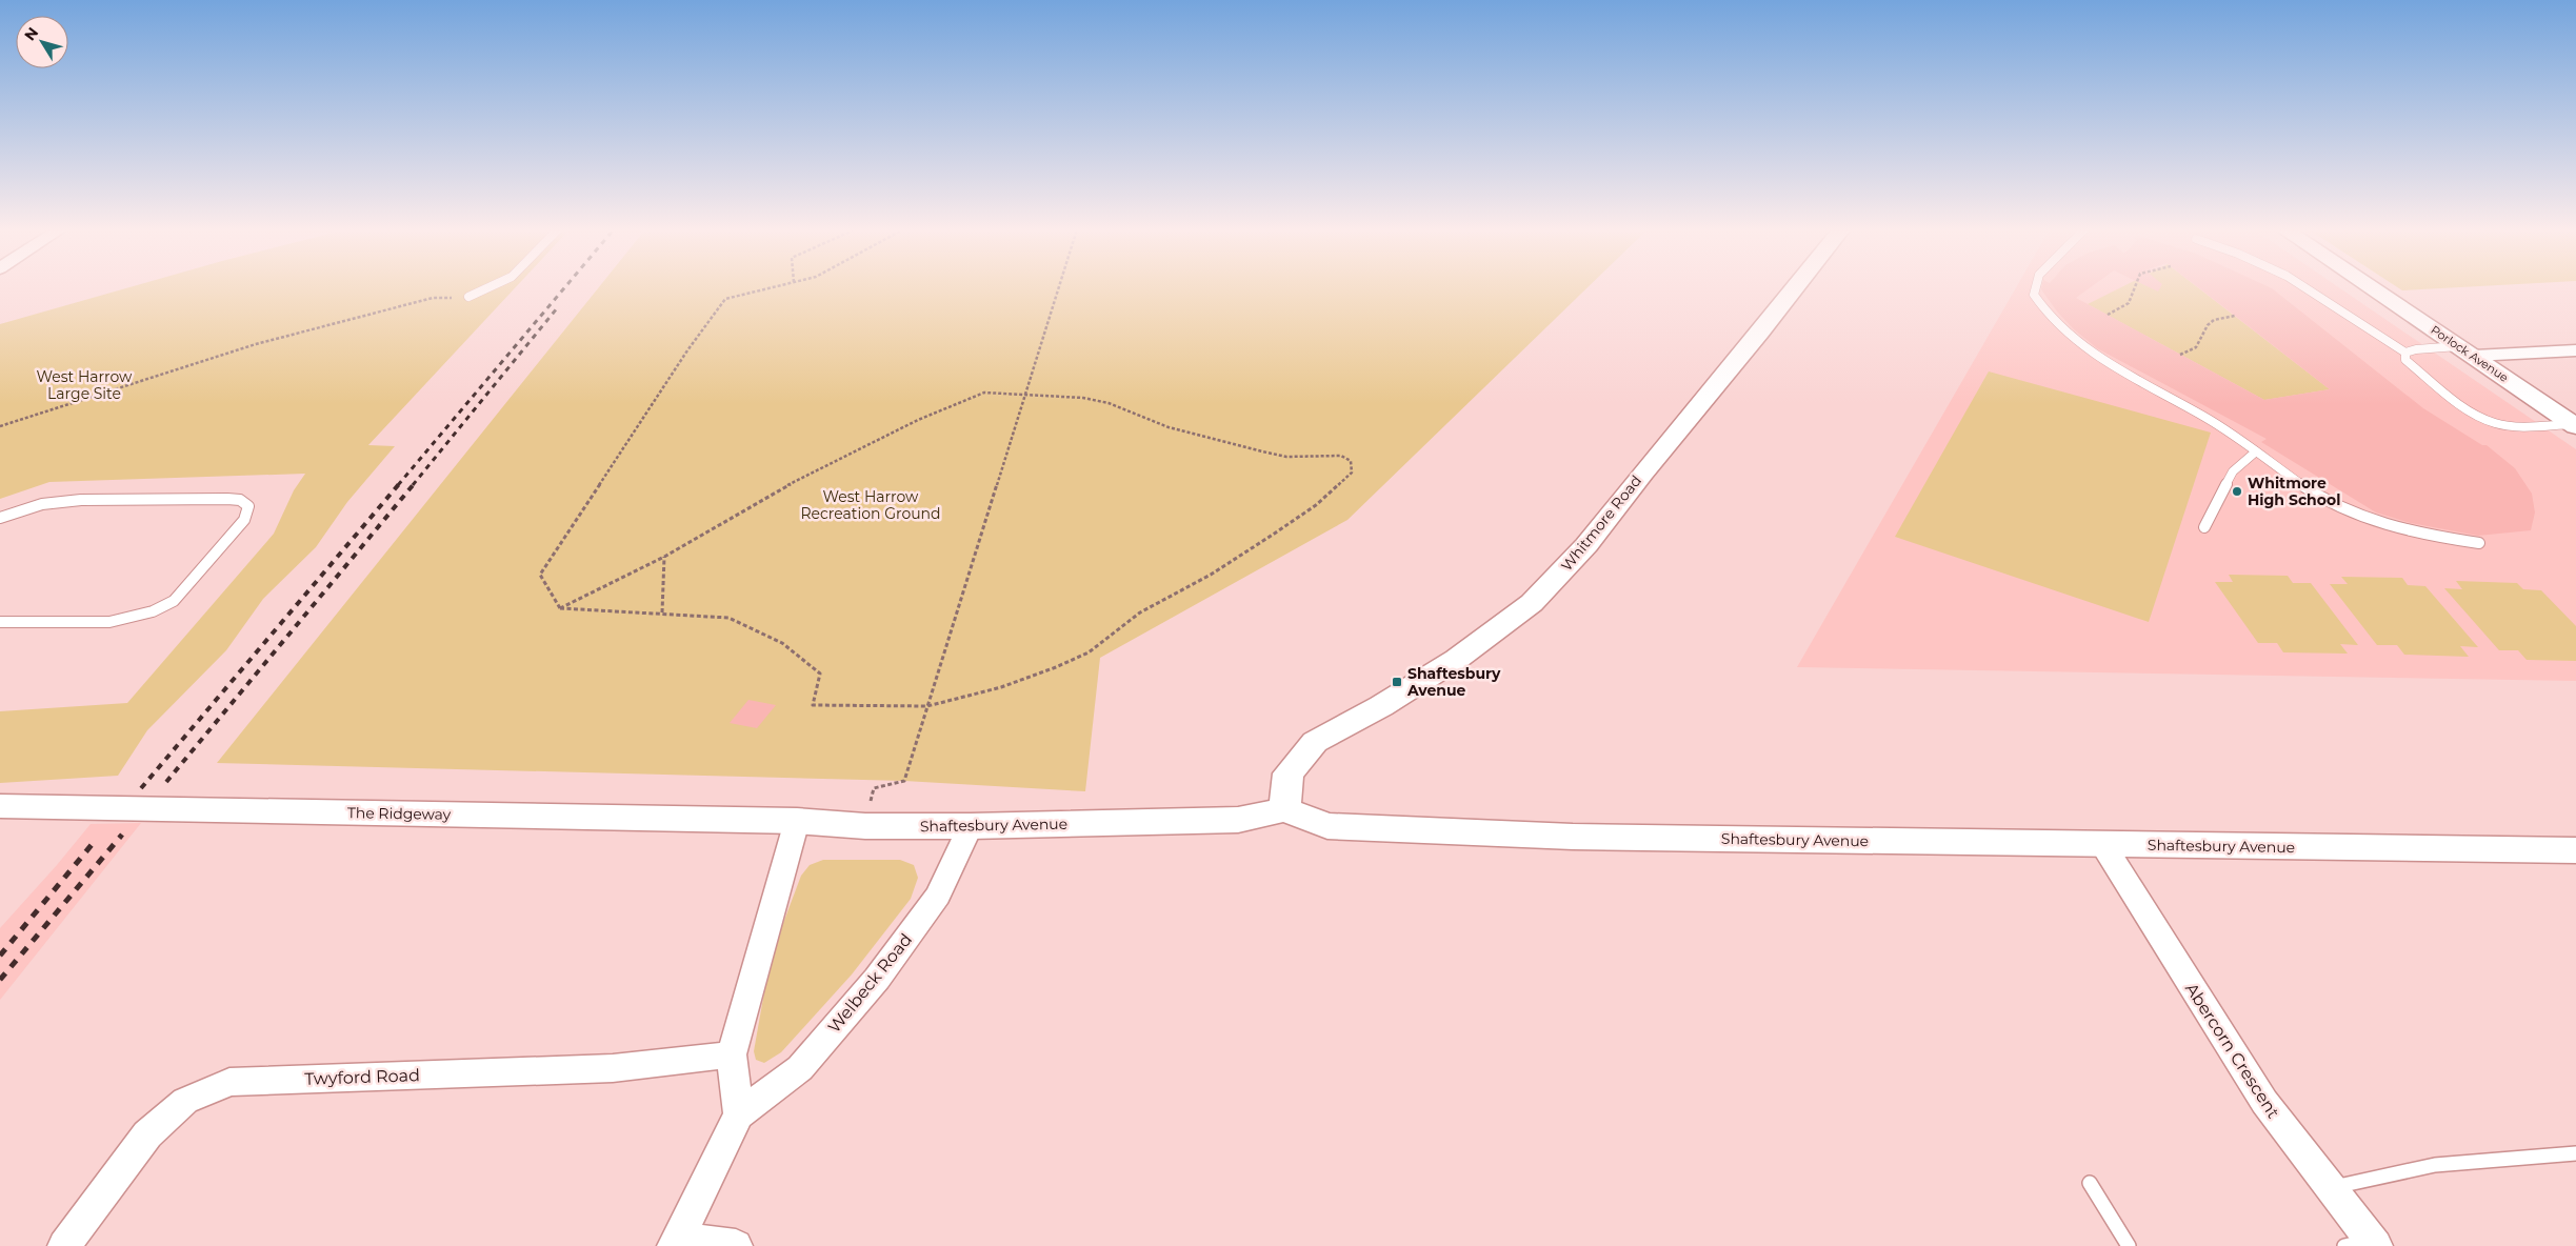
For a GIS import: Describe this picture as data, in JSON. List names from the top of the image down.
{
  "streets": {
    "street": [
      "Porlock Avenue",
      "Whitmore Road",
      "The Ridgeway",
      "Shaftesbury Avenue",
      "Welbeck Road",
      "Abercorn Crescent",
      "Twyford Road"
    ]
  },
  "crossings": [
    ["Whitmore Road", "Shaftesbury Avenue"],
    ["The Ridgeway", "Shaftesbury Avenue"],
    ["Shaftesbury Avenue", "Welbeck Road"],
    ["Shaftesbury Avenue", "Abercorn Crescent"]
  ],
  "parks": ["West Harrow Large Site", "West Harrow Recreation Ground"],
  "places": {
    "other": ["Whitmore High School"],
    "transit": ["Shaftesbury Avenue"]
  },
  "north": "top left"
}
